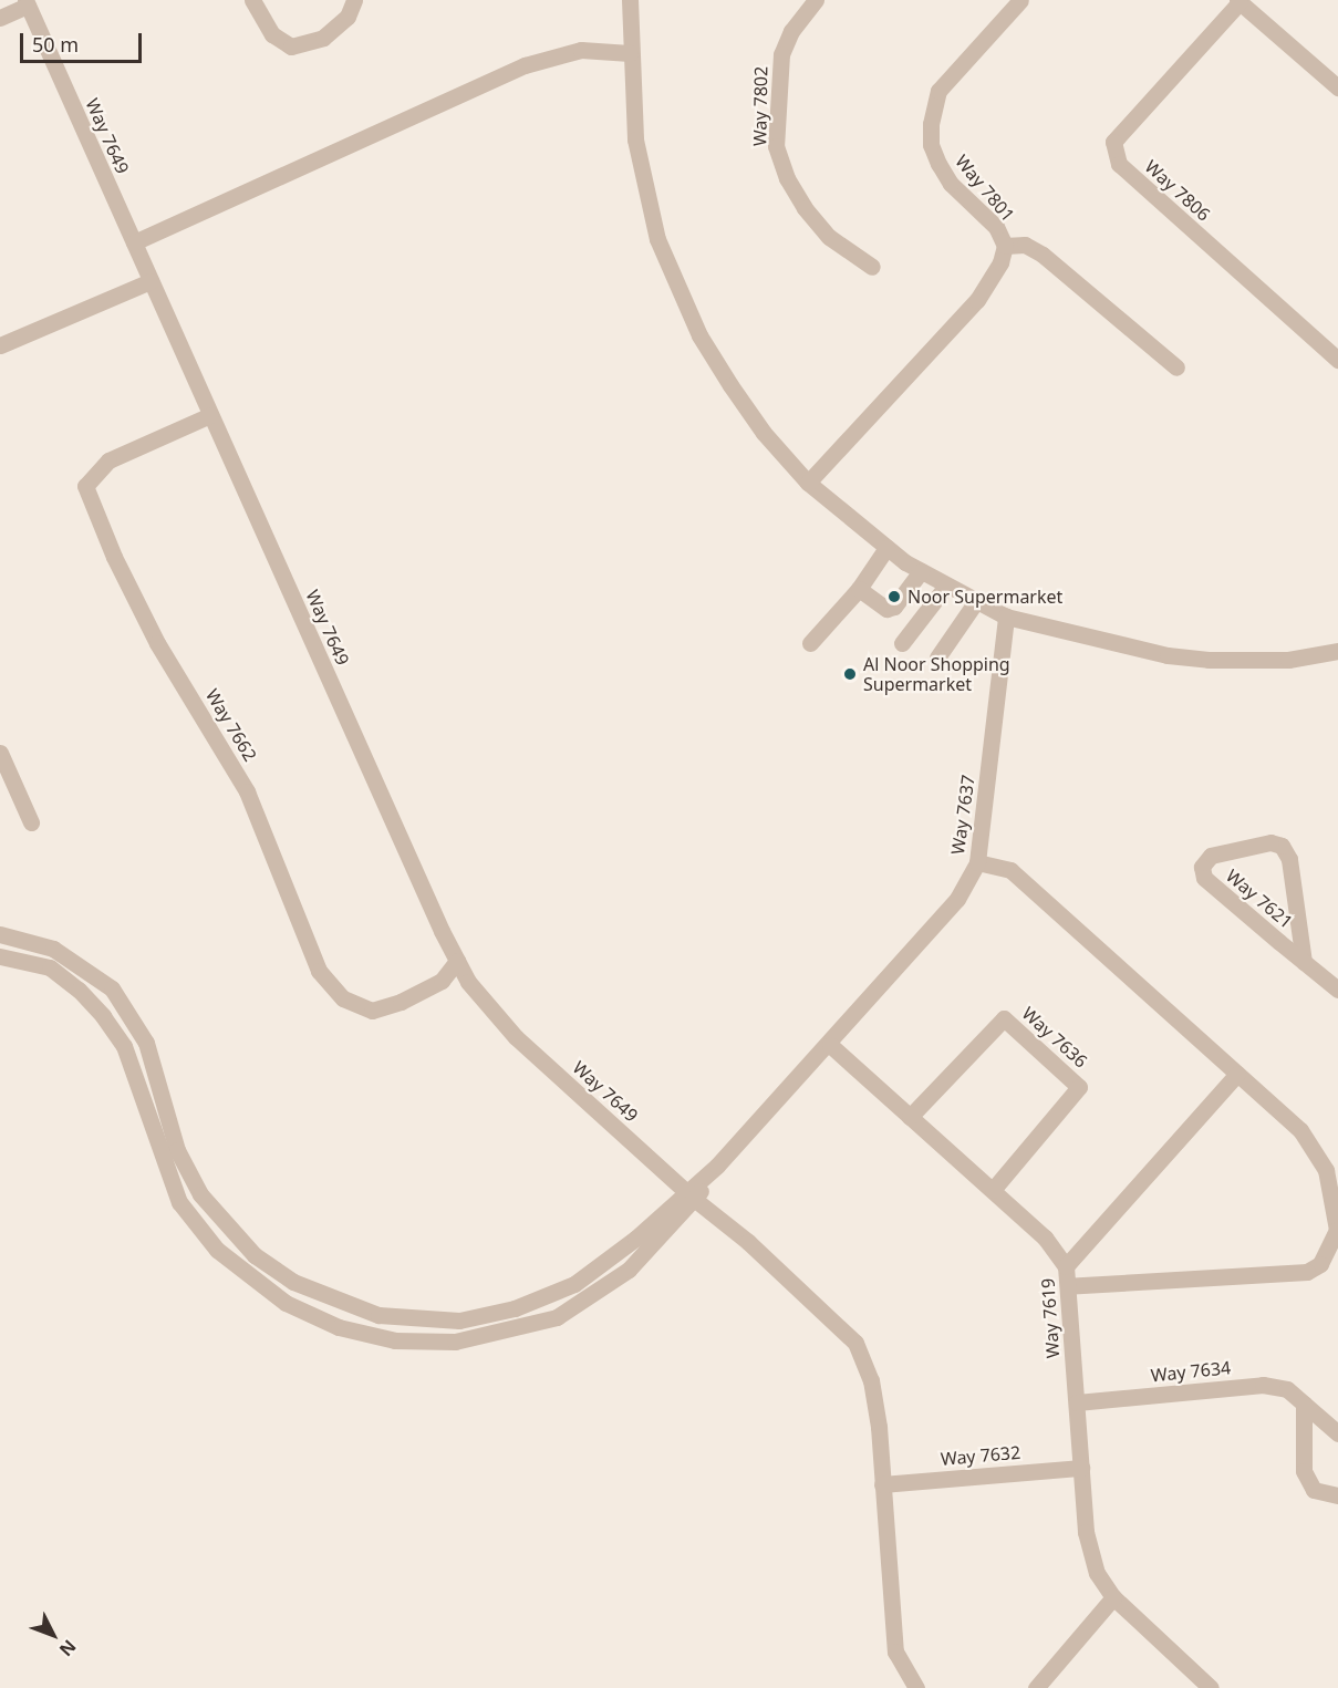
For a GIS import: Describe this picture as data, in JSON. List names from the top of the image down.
{
  "streets": {
    "street": [
      "Way 7802",
      "Way 7649",
      "Way 7801",
      "Way 7806",
      "Way 7662",
      "Way 7637",
      "Way 7621",
      "Way 7636",
      "Way 7619",
      "Way 7634",
      "Way 7632"
    ]
  },
  "crossings": [
    ["Way 7649", "Way 7662"],
    ["Way 7649", "Way 7632"],
    ["Way 7637", "Way 7619"],
    ["Way 7636", "Way 7619"],
    ["Way 7619", "Way 7634"],
    ["Way 7619", "Way 7632"]
  ],
  "places": ["Noor Supermarket", "Al Noor Shopping Supermarket"],
  "scale_bar": "50 m",
  "north": "bottom right"
}
